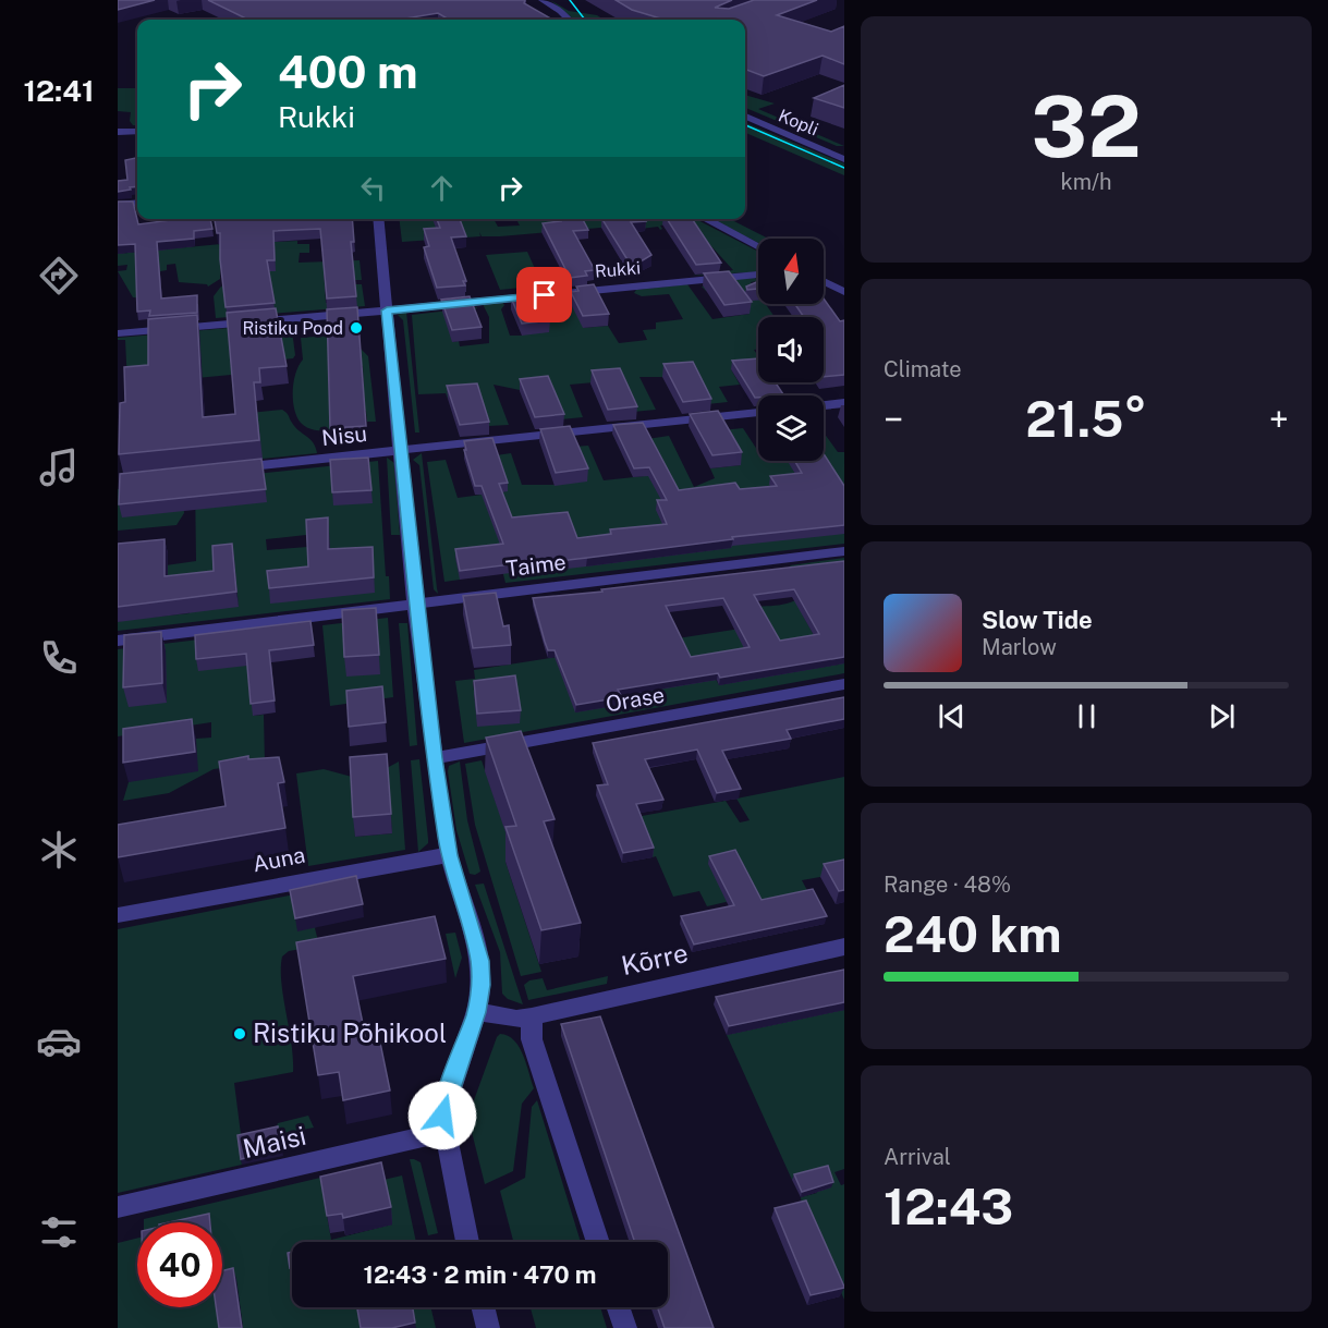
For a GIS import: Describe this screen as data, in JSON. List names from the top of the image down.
{
  "streets": {
    "street": [
      "Kopli",
      "Rukki",
      "Nisu",
      "Taime",
      "Orase",
      "Auna",
      "Kõrre",
      "Maisi"
    ]
  },
  "places": ["Ristiku Pood", "Ristiku Põhikool"],
  "north": "top",
  "page": {
    "tabs": "12:41",
    "tile": [
      ["32", "km/h"],
      "Climate",
      ["Range · 48%", "240 km"],
      ["Arrival", "12:43"]
    ],
    "turn": ["400 m", "Rukki"],
    "heat": ["−", "21.5°", "+"],
    "song": ["Slow Tide", "Marlow"],
    "limit": "40",
    "trip": "12:43 · 2 min · 470 m"
  }
}
